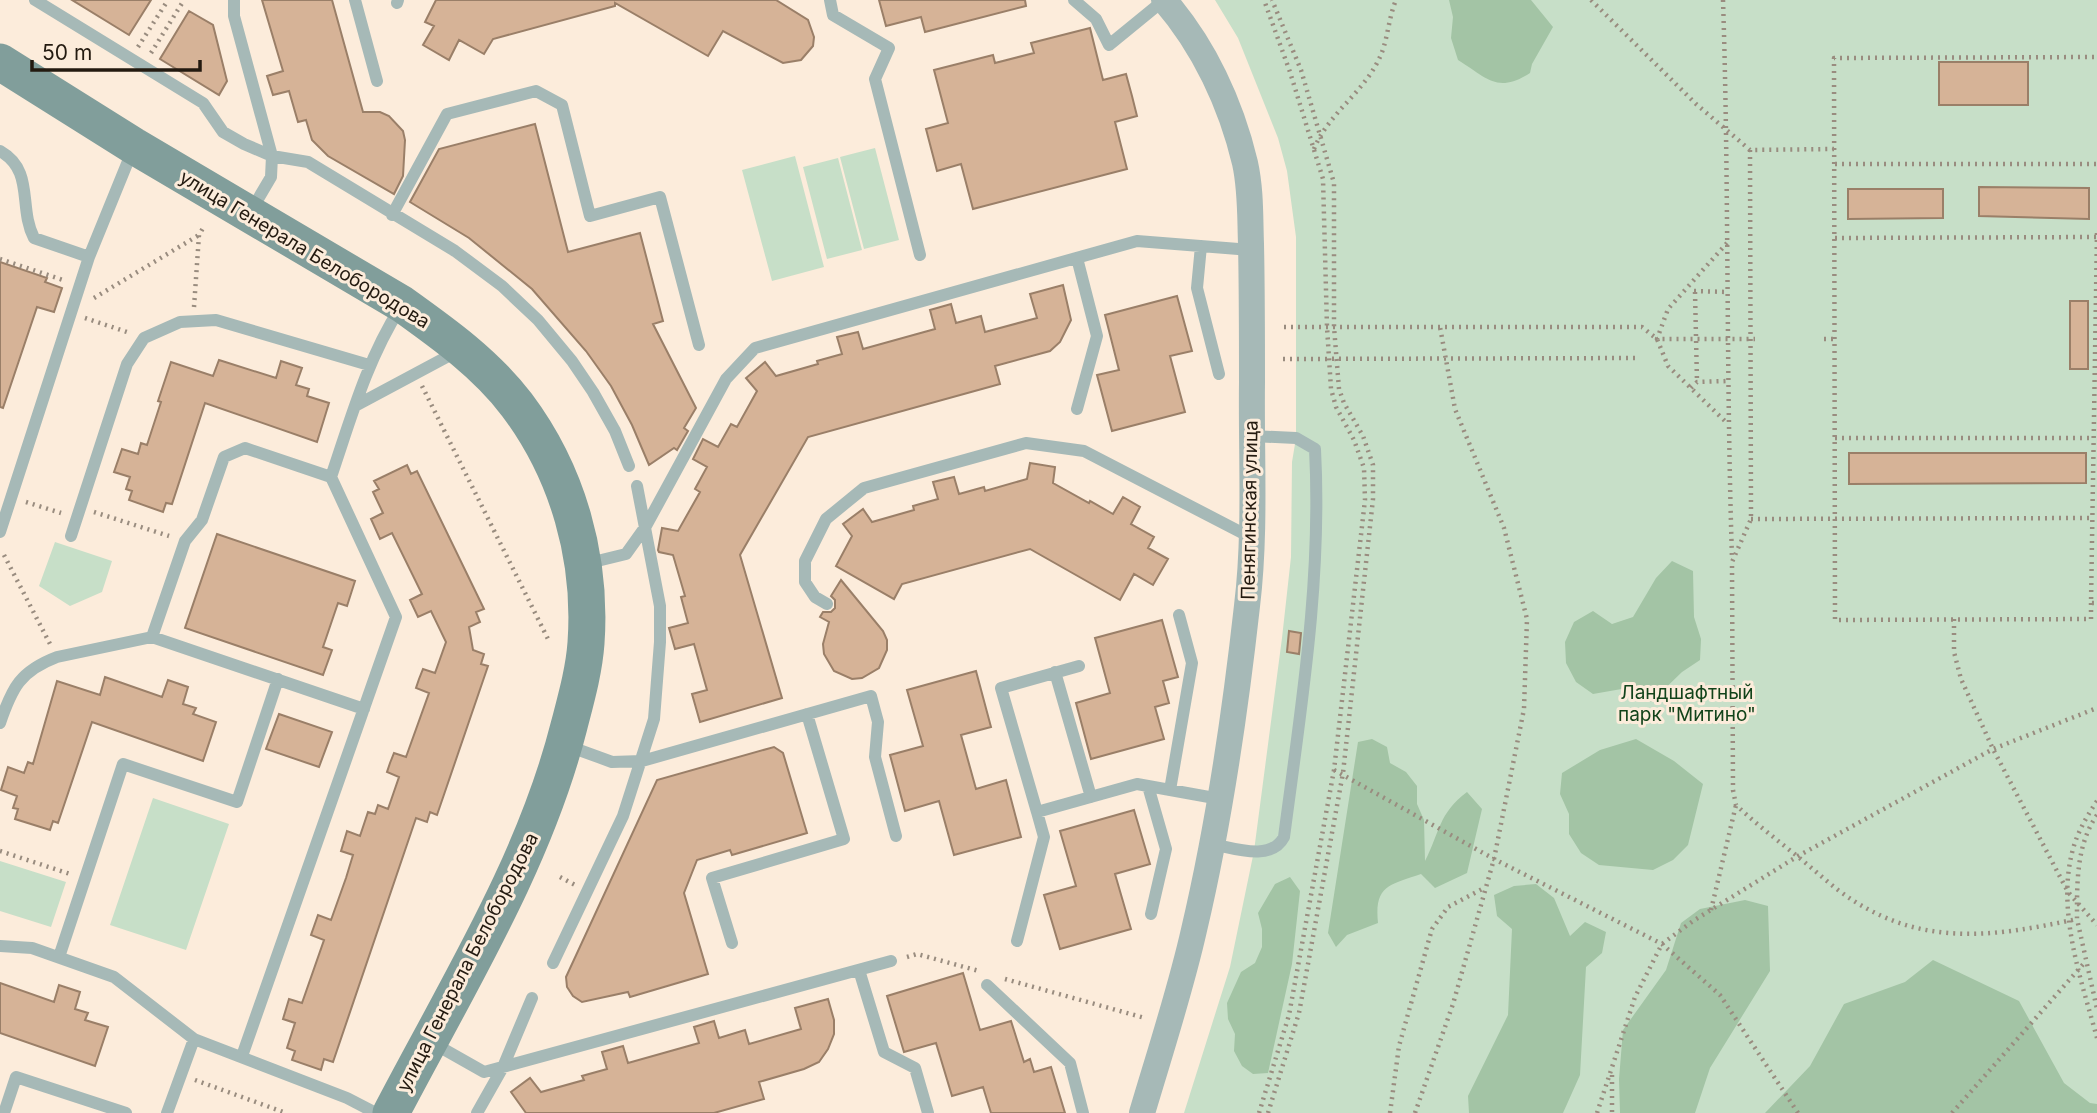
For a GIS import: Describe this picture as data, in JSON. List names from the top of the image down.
{
  "streets": {
    "main road": ["улица Генерала Белобородова"],
    "street": ["Пенягинская улица"]
  },
  "parks": ["Ландшафтный парк \"Митино\""],
  "scale_bar": "50 m"
}
